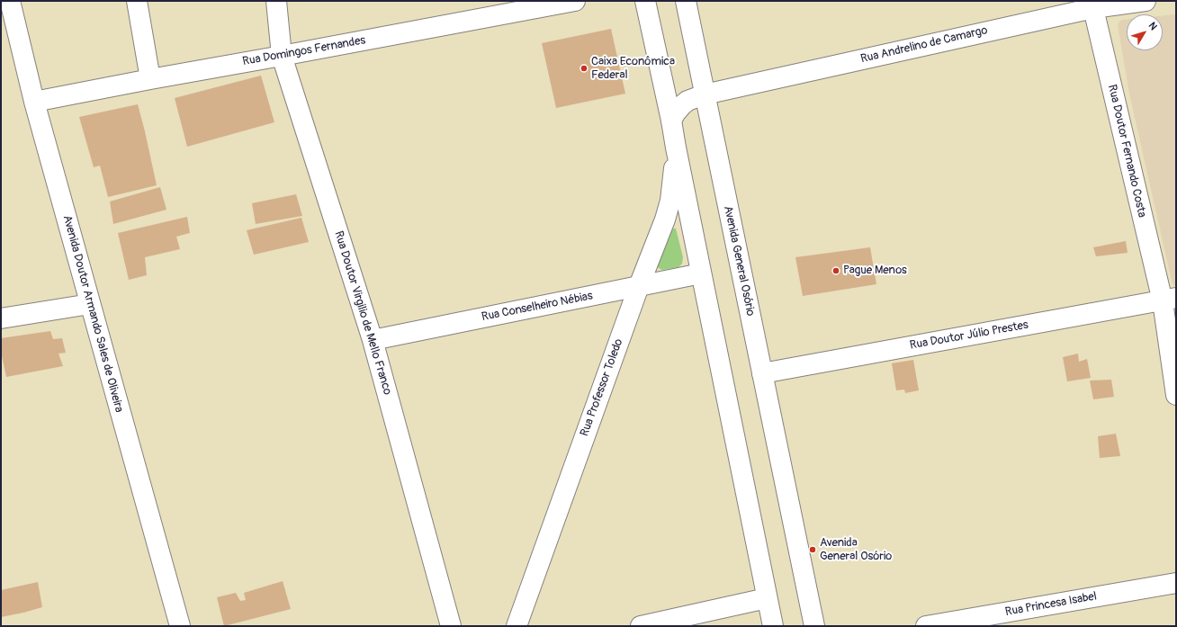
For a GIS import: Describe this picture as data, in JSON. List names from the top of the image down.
{
  "streets": {
    "street": [
      "Rua Andrelino de Camargo",
      "Rua Domingos Fernandes",
      "Rua Doutor Fernando Costa",
      "Avenida General Osório",
      "Rua Conselheiro Nébias",
      "Rua Doutor Virgilio de Mello Franco",
      "Avenida Doutor Armando Sales de Oliveira",
      "Rua Doutor Júlio Prestes",
      "Rua Professor Toledo",
      "Rua Princesa Isabel"
    ]
  },
  "crossings": [
    ["Rua Andrelino de Camargo", "Rua Doutor Fernando Costa"],
    ["Rua Andrelino de Camargo", "Avenida General Osório"],
    ["Rua Domingos Fernandes", "Rua Doutor Virgilio de Mello Franco"],
    ["Rua Domingos Fernandes", "Avenida Doutor Armando Sales de Oliveira"],
    ["Rua Doutor Fernando Costa", "Rua Doutor Júlio Prestes"],
    ["Avenida General Osório", "Rua Doutor Júlio Prestes"],
    ["Rua Conselheiro Nébias", "Rua Doutor Virgilio de Mello Franco"],
    ["Rua Conselheiro Nébias", "Rua Professor Toledo"]
  ],
  "places": ["Caixa Econômica Federal", "Pague Menos", "Avenida General Osório"],
  "north": "top right"
}
